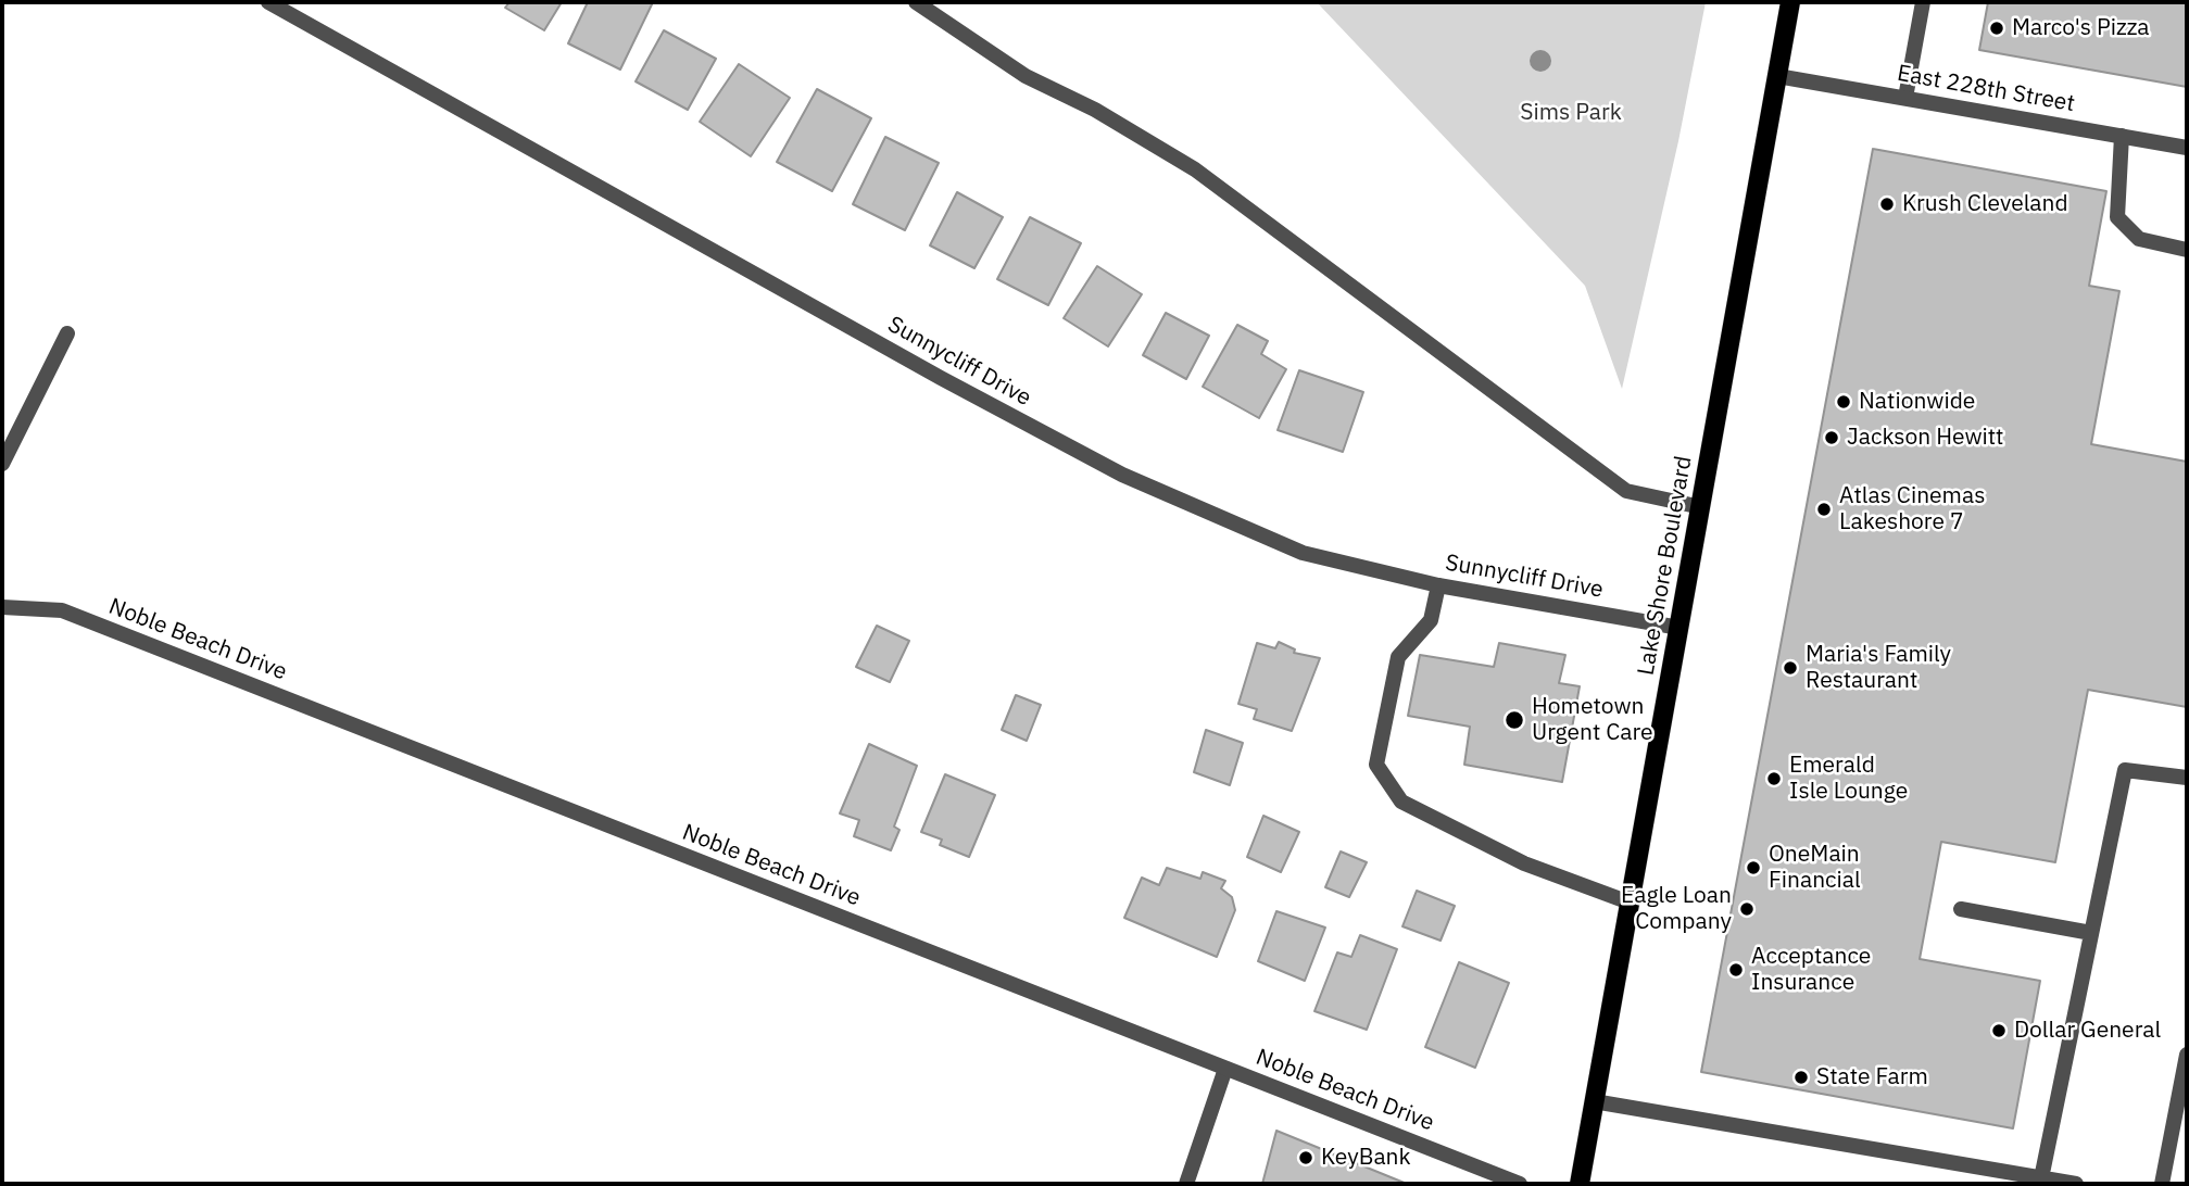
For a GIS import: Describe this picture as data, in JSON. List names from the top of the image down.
{
  "streets": {
    "main road": ["Lake Shore Boulevard"],
    "street": ["East 228th Street", "Sunnycliff Drive", "Noble Beach Drive"]
  },
  "crossings": [
    ["East 228th Street", "Lake Shore Boulevard"],
    ["Sunnycliff Drive", "Lake Shore Boulevard"]
  ],
  "parks": ["Sims Park"],
  "places": [
    "Marco's Pizza",
    "Krush Cleveland",
    "Nationwide",
    "Jackson Hewitt",
    "Atlas Cinemas Lakeshore 7",
    "Maria's Family Restaurant",
    "Hometown Urgent Care",
    "Emerald Isle Lounge",
    "OneMain Financial",
    "Eagle Loan Company",
    "Acceptance Insurance",
    "Dollar General",
    "State Farm",
    "KeyBank"
  ]
}
